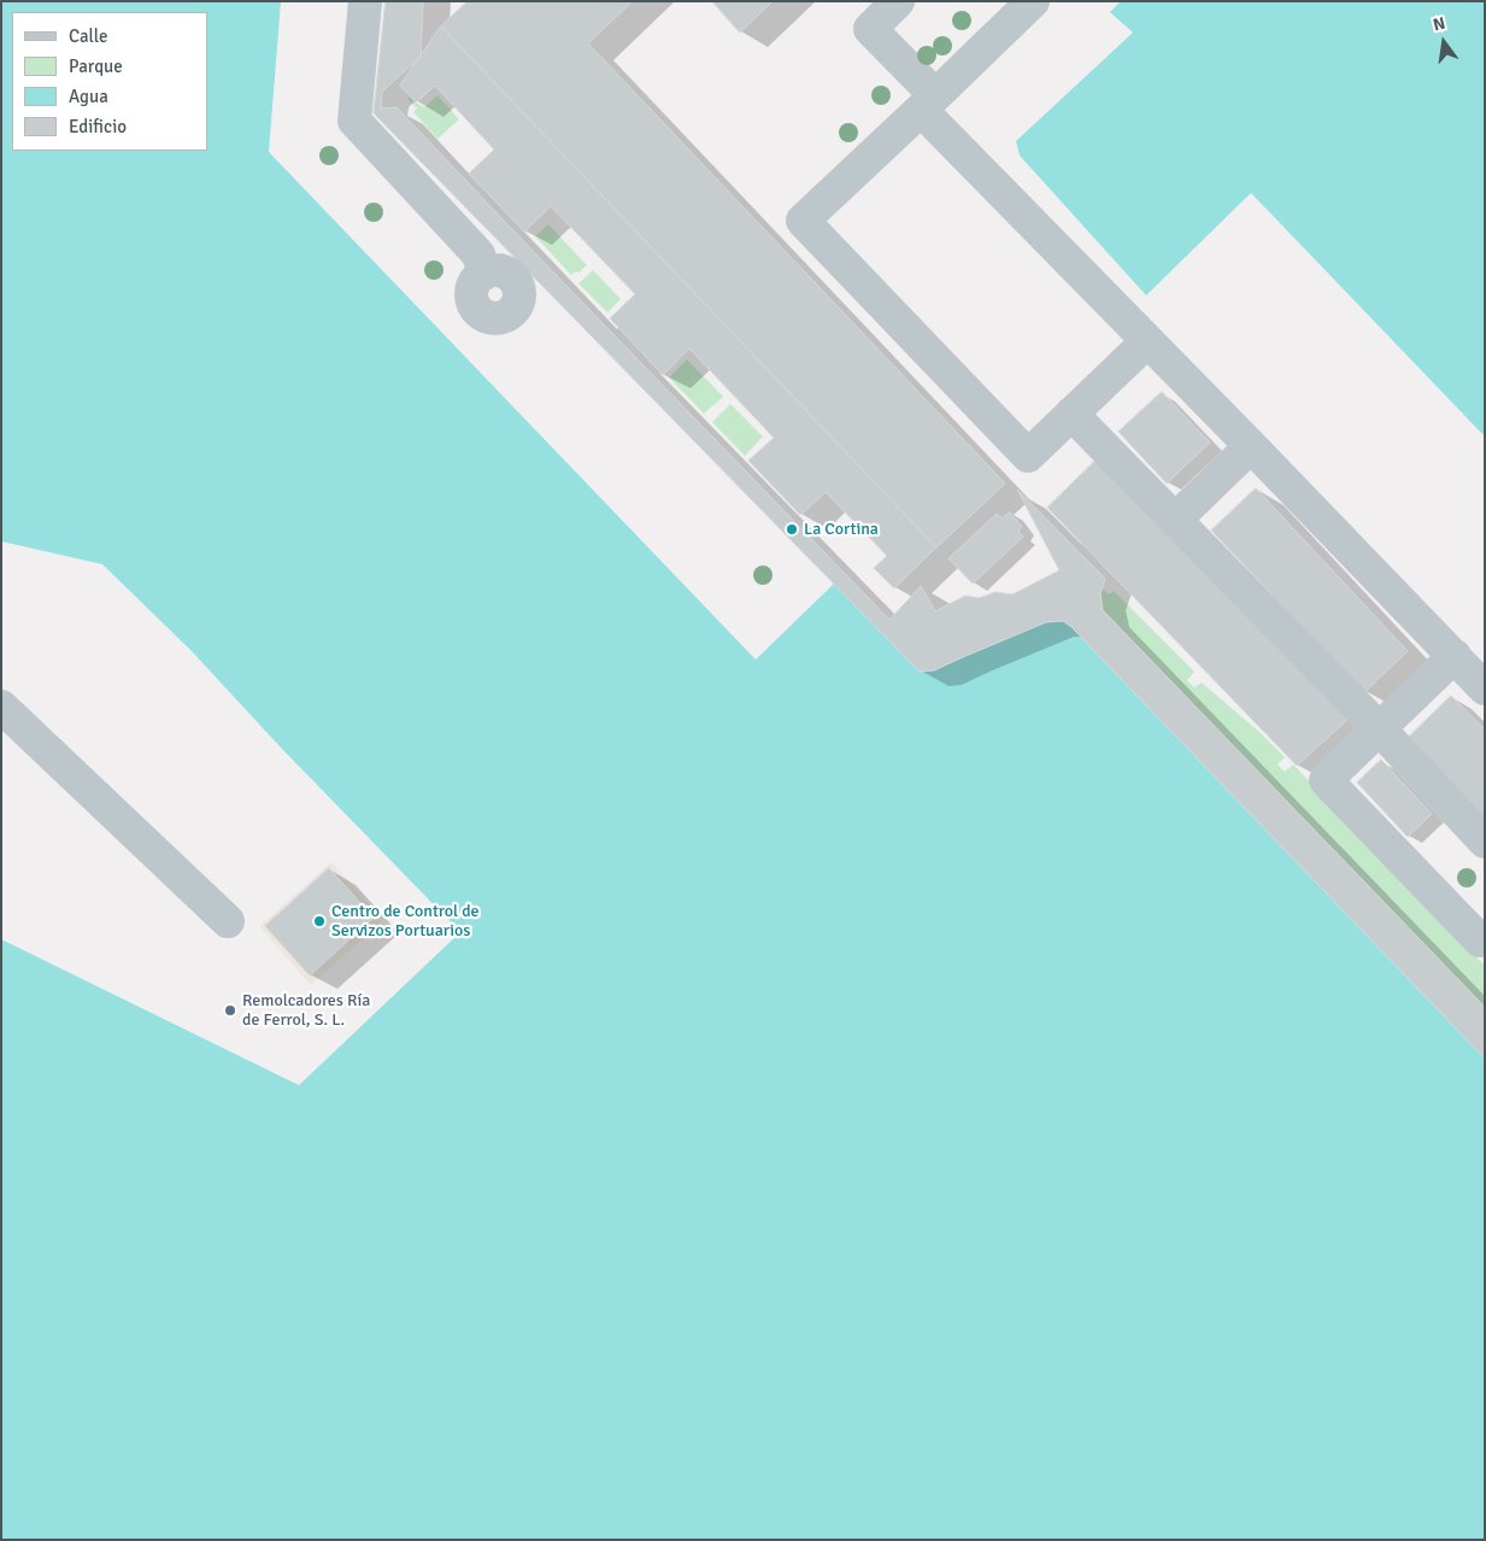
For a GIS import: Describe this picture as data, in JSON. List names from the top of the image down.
{
  "places": ["La Cortina", "Centro de Control de Servizos Portuarios", "Remolcadores Ría de Ferrol, S. L."],
  "legend": [
    "Calle",
    "Parque",
    "Agua",
    "Edificio"
  ],
  "north": "top"
}
